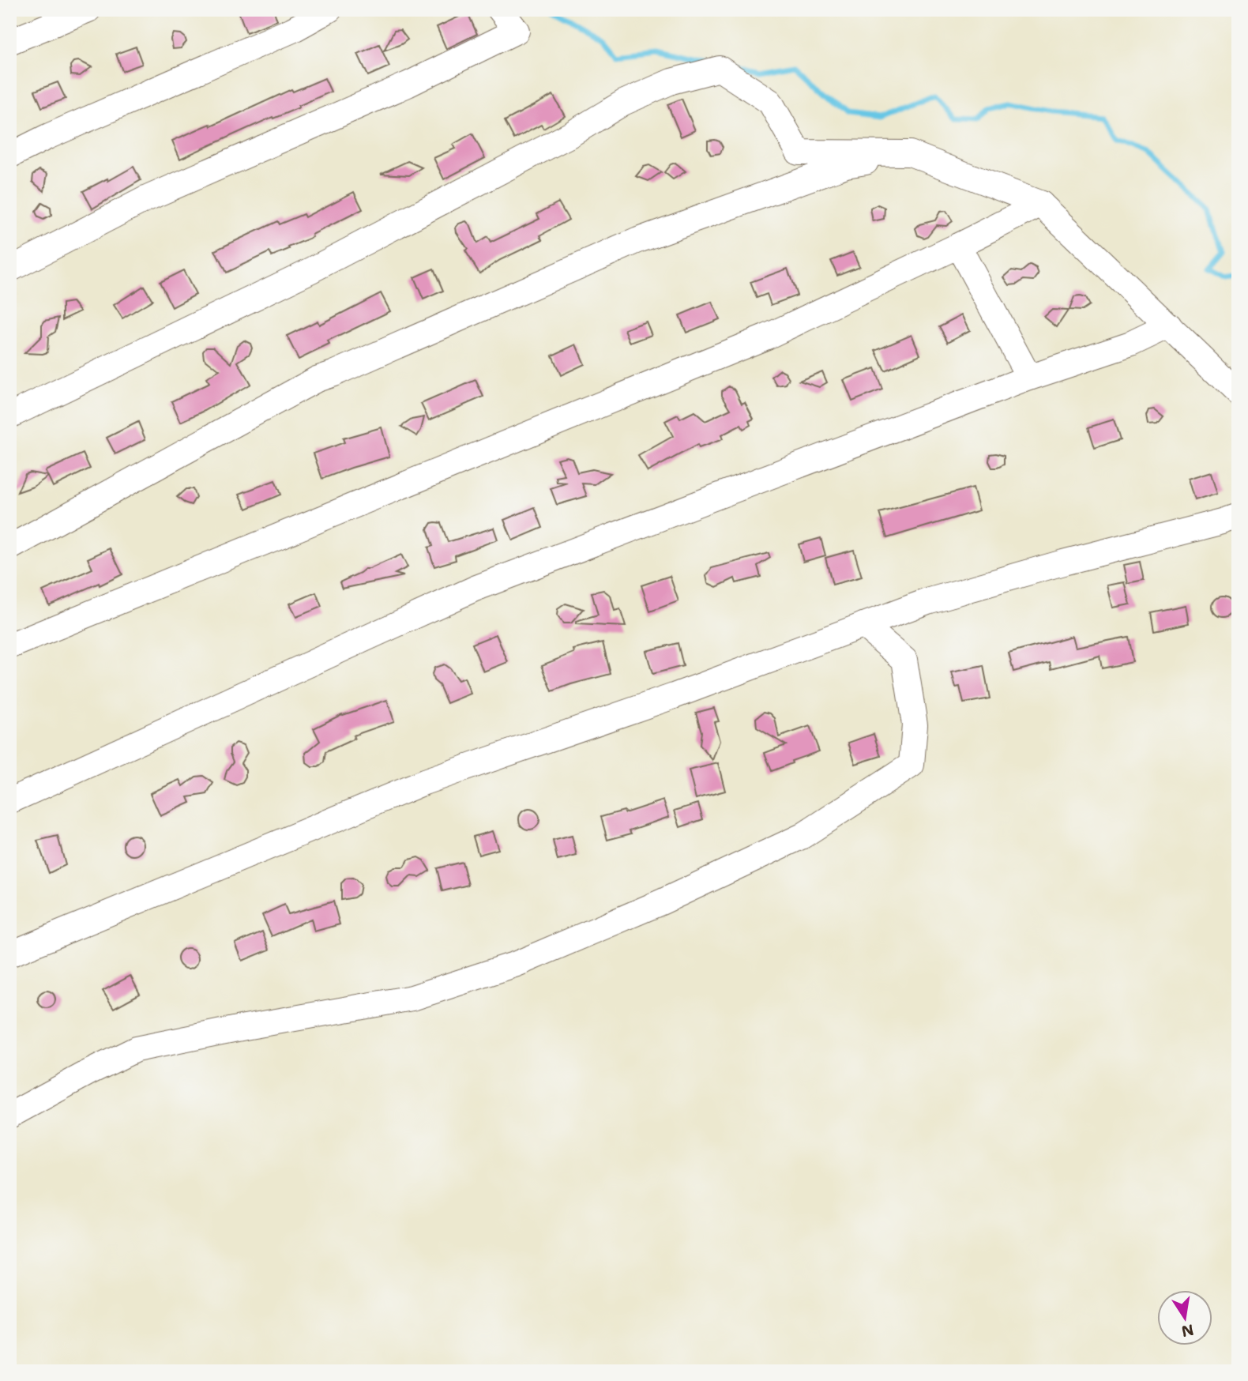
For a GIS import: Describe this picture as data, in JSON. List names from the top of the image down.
{
  "north": "bottom"
}
